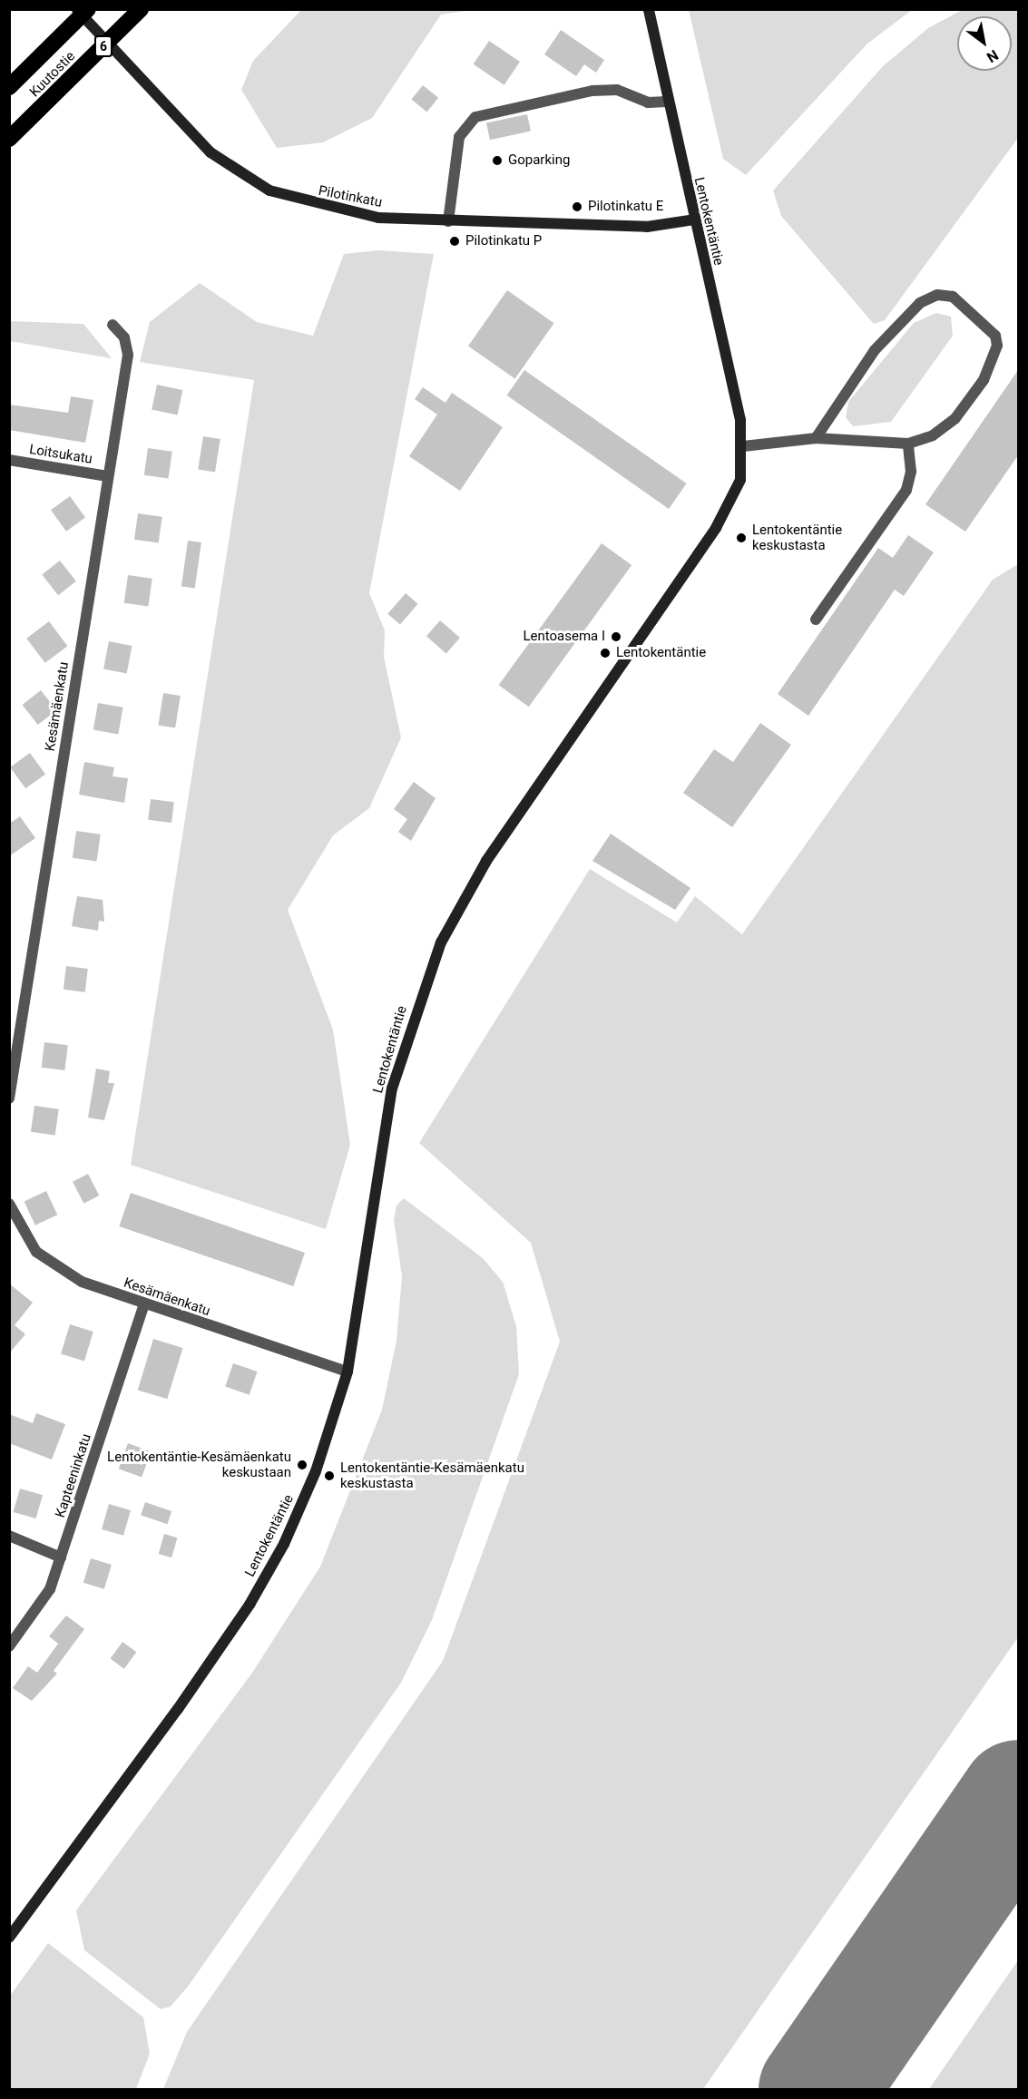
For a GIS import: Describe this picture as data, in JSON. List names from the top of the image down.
{
  "streets": {
    "highway": ["6", "Kuutostie"],
    "street": [
      "Pilotinkatu",
      "Lentokentäntie",
      "Loitsukatu",
      "Kesämäenkatu",
      "Kapteeninkatu"
    ]
  },
  "crossings": [
    ["Pilotinkatu", "Lentokentäntie"],
    ["Lentokentäntie", "Kesämäenkatu"],
    ["Loitsukatu", "Kesämäenkatu"],
    ["Kesämäenkatu", "Kapteeninkatu"]
  ],
  "places": [
    "Goparking",
    "Pilotinkatu E",
    "Pilotinkatu P",
    "Lentokentäntie keskustasta",
    "Lentoasema I",
    "Lentokentäntie",
    "Lentokentäntie-Kesämäenkatu keskustaan",
    "Lentokentäntie-Kesämäenkatu keskustasta"
  ],
  "north": "bottom right"
}
